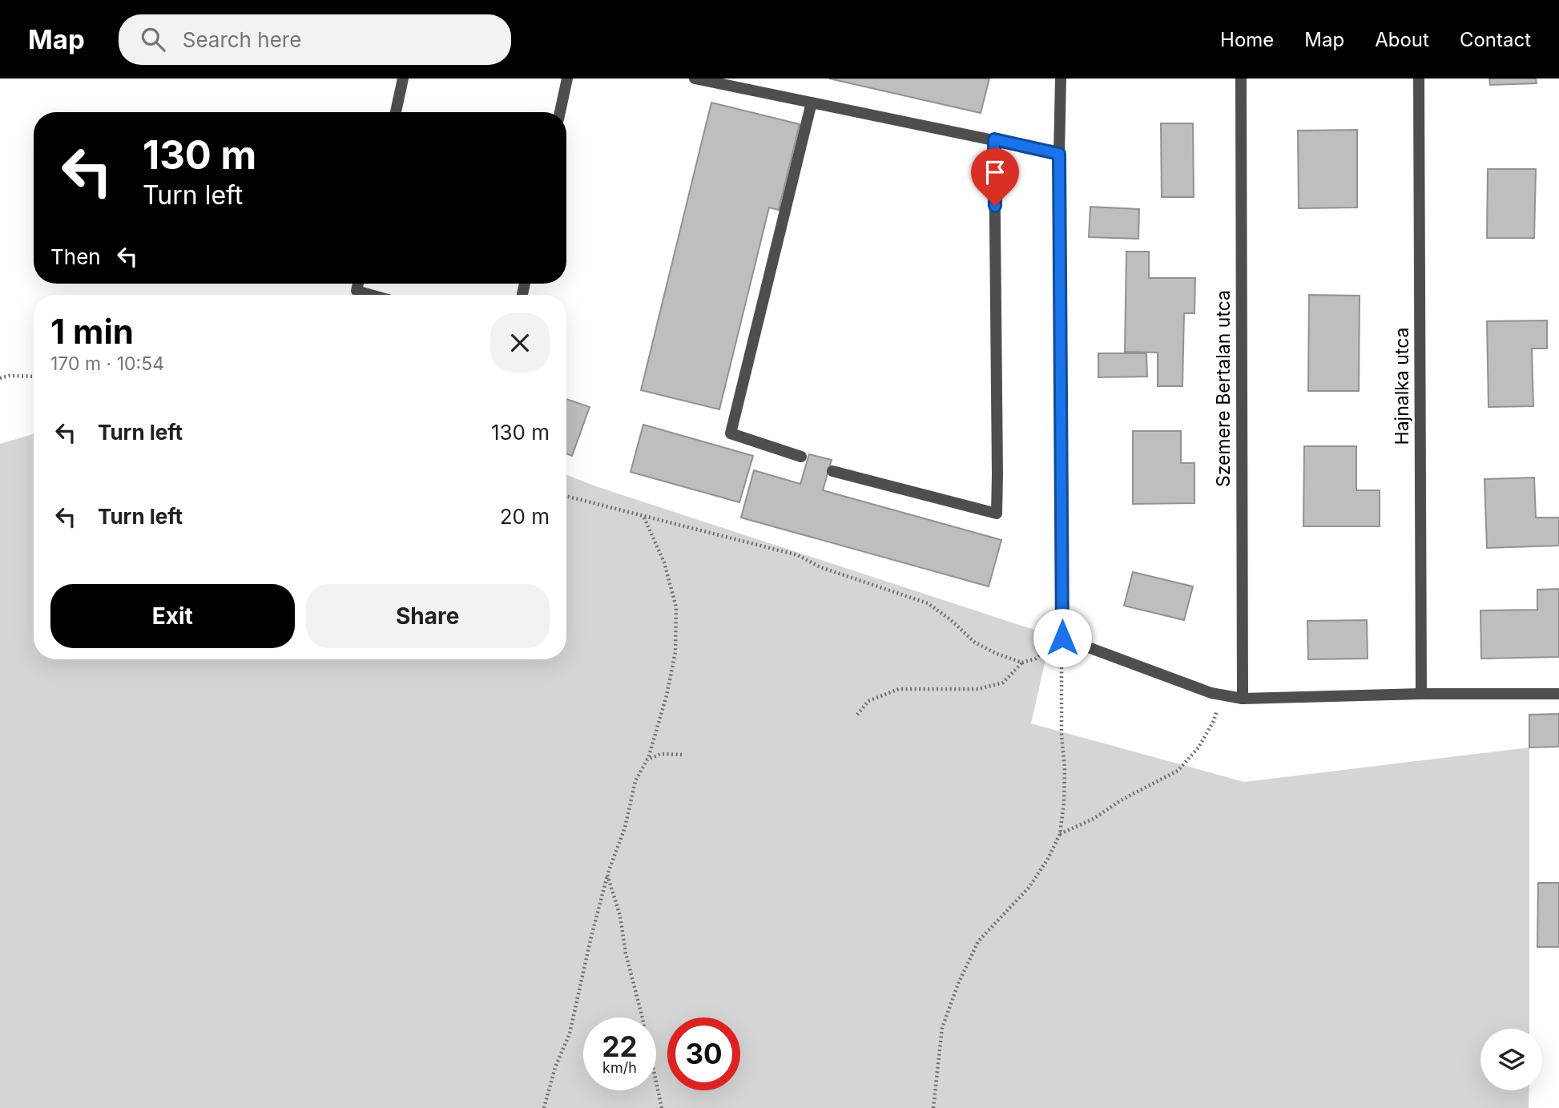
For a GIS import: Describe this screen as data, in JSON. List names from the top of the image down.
{
  "streets": {
    "street": ["Hajnalka utca", "Szemere Bertalan utca"]
  },
  "page": {
    "header": "Map",
    "search": "Search here",
    "nav": [
      "Home",
      "Map",
      "About",
      "Contact"
    ],
    "turn": ["130 m", "Turn left"],
    "then": "Then",
    "heading": ["1 min", "170 m · 10:54"],
    "list": [
      {
        "name": "Turn left",
        "value": "130 m"
      },
      {
        "name": "Turn left",
        "value": "20 m"
      }
    ],
    "buttons": ["Exit", "Share"],
    "speed": "22 km/h",
    "limit": "30"
  }
}
